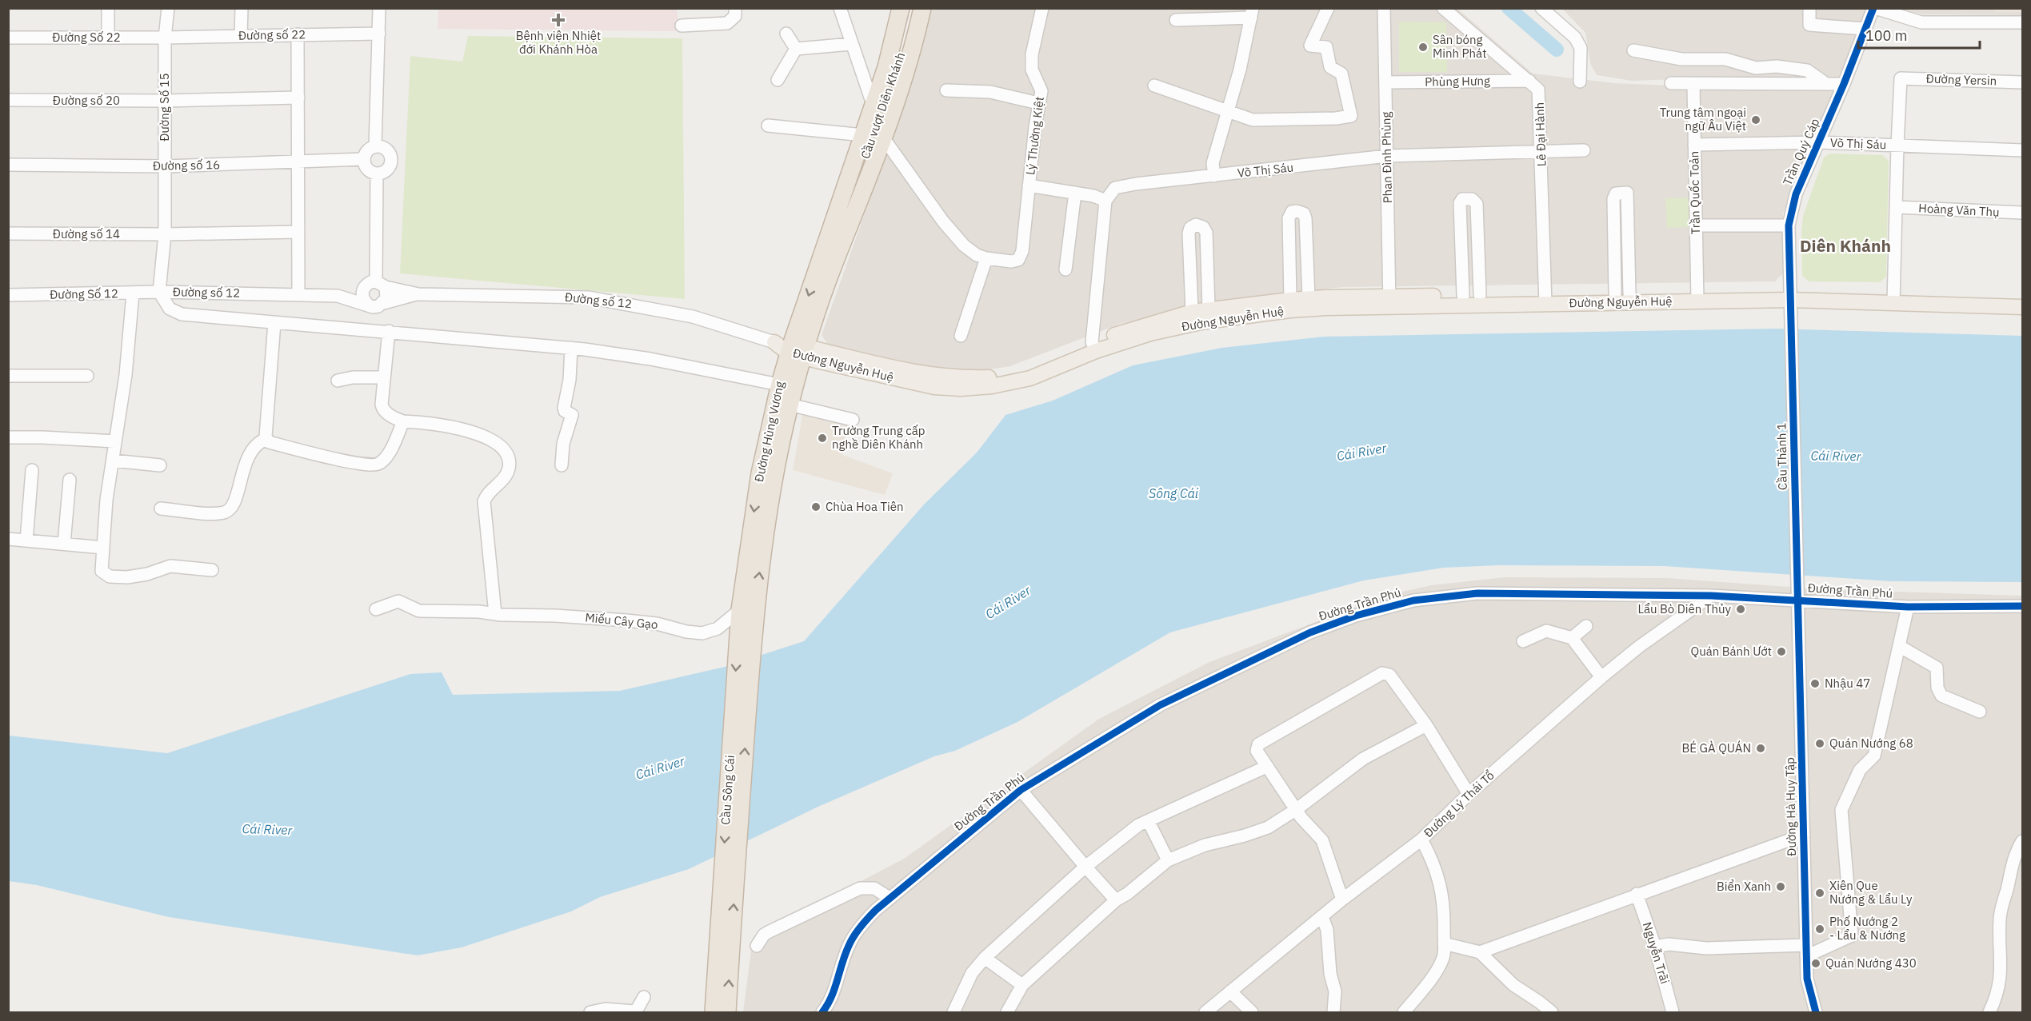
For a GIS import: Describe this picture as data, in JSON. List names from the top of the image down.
{
  "streets": {
    "highway": ["Cầu vượt Diên Khánh", "Đường Hùng Vương", "Cầu Sông Cái"],
    "main road": ["Đường Nguyễn Huệ"],
    "street": [
      "Đường số 22",
      "Đường Số 22",
      "Đường Yersin",
      "Phùng Hưng",
      "Đường số 20",
      "Đường Số 15",
      "Lê Đại Hành",
      "Lý Thường Kiệt",
      "Võ Thị Sáu",
      "Trần Quý Cáp",
      "Phan Đình Phùng",
      "Đường số 16",
      "Trần Quốc Toản",
      "Hoàng Văn Thụ",
      "Đường số 14",
      "Đường số 12",
      "Đường Số 12",
      "Cầu Thành 1",
      "Đường Trần Phú",
      "Miếu Cây Gạo",
      "Đường Lý Thái Tổ",
      "Đường Hà Huy Tập",
      "Nguyễn Trãi"
    ]
  },
  "crossings": [
    ["Đường số 22", "Đường Số 22"],
    ["Đường số 22", "Đường Số 15"],
    ["Đường Số 22", "Đường Số 15"],
    ["Đường Yersin", "Võ Thị Sáu"],
    ["Phùng Hưng", "Lê Đại Hành"],
    ["Phùng Hưng", "Phan Đình Phùng"],
    ["Đường số 20", "Đường Số 15"],
    ["Cầu vượt Diên Khánh", "Đường Hùng Vương"],
    ["Đường Số 15", "Đường số 16"],
    ["Đường Số 15", "Đường số 14"],
    ["Đường Số 15", "Đường số 12"],
    ["Đường Số 15", "Đường Số 12"],
    ["Lê Đại Hành", "Võ Thị Sáu"],
    ["Lê Đại Hành", "Đường Nguyễn Huệ"],
    ["Võ Thị Sáu", "Trần Quý Cáp"],
    ["Võ Thị Sáu", "Phan Đình Phùng"],
    ["Võ Thị Sáu", "Trần Quốc Toản"],
    ["Trần Quý Cáp", "Đường Nguyễn Huệ"],
    ["Trần Quý Cáp", "Cầu Thành 1"],
    ["Phan Đình Phùng", "Đường Nguyễn Huệ"],
    ["Trần Quốc Toản", "Đường Nguyễn Huệ"],
    ["Đường số 12", "Đường Số 12"],
    ["Đường số 12", "Đường Nguyễn Huệ"],
    ["Đường Nguyễn Huệ", "Đường Hùng Vương"],
    ["Đường Nguyễn Huệ", "Cầu Thành 1"],
    ["Đường Hùng Vương", "Miếu Cây Gạo"],
    ["Đường Hùng Vương", "Cầu Sông Cái"],
    ["Cầu Thành 1", "Đường Trần Phú"],
    ["Cầu Thành 1", "Đường Hà Huy Tập"],
    ["Đường Trần Phú", "Đường Lý Thái Tổ"],
    ["Đường Trần Phú", "Đường Hà Huy Tập"],
    ["Miếu Cây Gạo", "Cầu Sông Cái"]
  ],
  "districts": ["Diên Khánh"],
  "water": ["Cái River", "Sông Cái"],
  "places": {
    "health": ["Bệnh viện Nhiệt đới Khánh Hòa"],
    "other": [
      "Sân bóng Minh Phát",
      "Trung tâm ngoại ngữ Âu Việt",
      "Trường Trung cấp nghề Diên Khánh",
      "Chùa Hoa Tiên",
      "Lẩu Bò Diên Thủy",
      "Quán Bánh Ướt",
      "Nhậu 47",
      "Quán Nướng 68",
      "BÉ GÀ QUÁN",
      "Biển Xanh",
      "Xiên Que Nướng & Lẩu Ly",
      "Phố Nướng 2 - Lẩu & Nướng",
      "Quán Nướng 430"
    ]
  },
  "scale_bar": "100 m"
}
